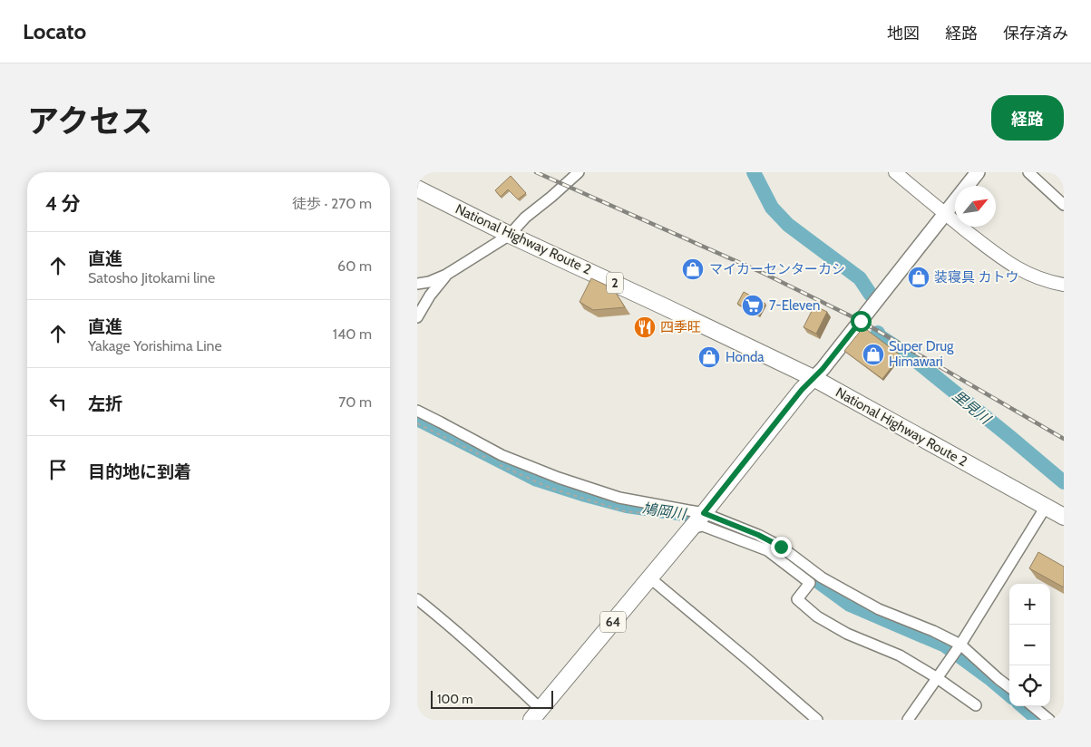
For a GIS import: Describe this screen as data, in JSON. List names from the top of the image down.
{
  "streets": {
    "main road": ["National Highway Route 2", "2", "64"]
  },
  "crossings": [
    ["National Highway Route 2", "64"]
  ],
  "water": ["里見川", "鳩岡川"],
  "places": {
    "shop": [
      "マイカーセンターカシ",
      "装寝具 カトウ",
      "Super Drug Himawari",
      "Honda"
    ],
    "supermarket": ["7-Eleven"],
    "restaurant": ["四季旺"]
  },
  "scale_bar": "100 m",
  "north": "top right",
  "page": {
    "header": "Locato",
    "nav": ["地図", "経路", "保存済み"],
    "title": "アクセス",
    "buttons": "経路",
    "heading": ["4 分", "徒歩 · 270 m"],
    "list": [
      ["直進", "Satosho Jitokami line", "60 m"],
      ["直進", "Yakage Yorishima Line", "140 m"],
      ["左折", "70 m"],
      "目的地に到着"
    ],
    "map_buttons": ["+", "−"],
    "scale": "100 m"
  }
}
